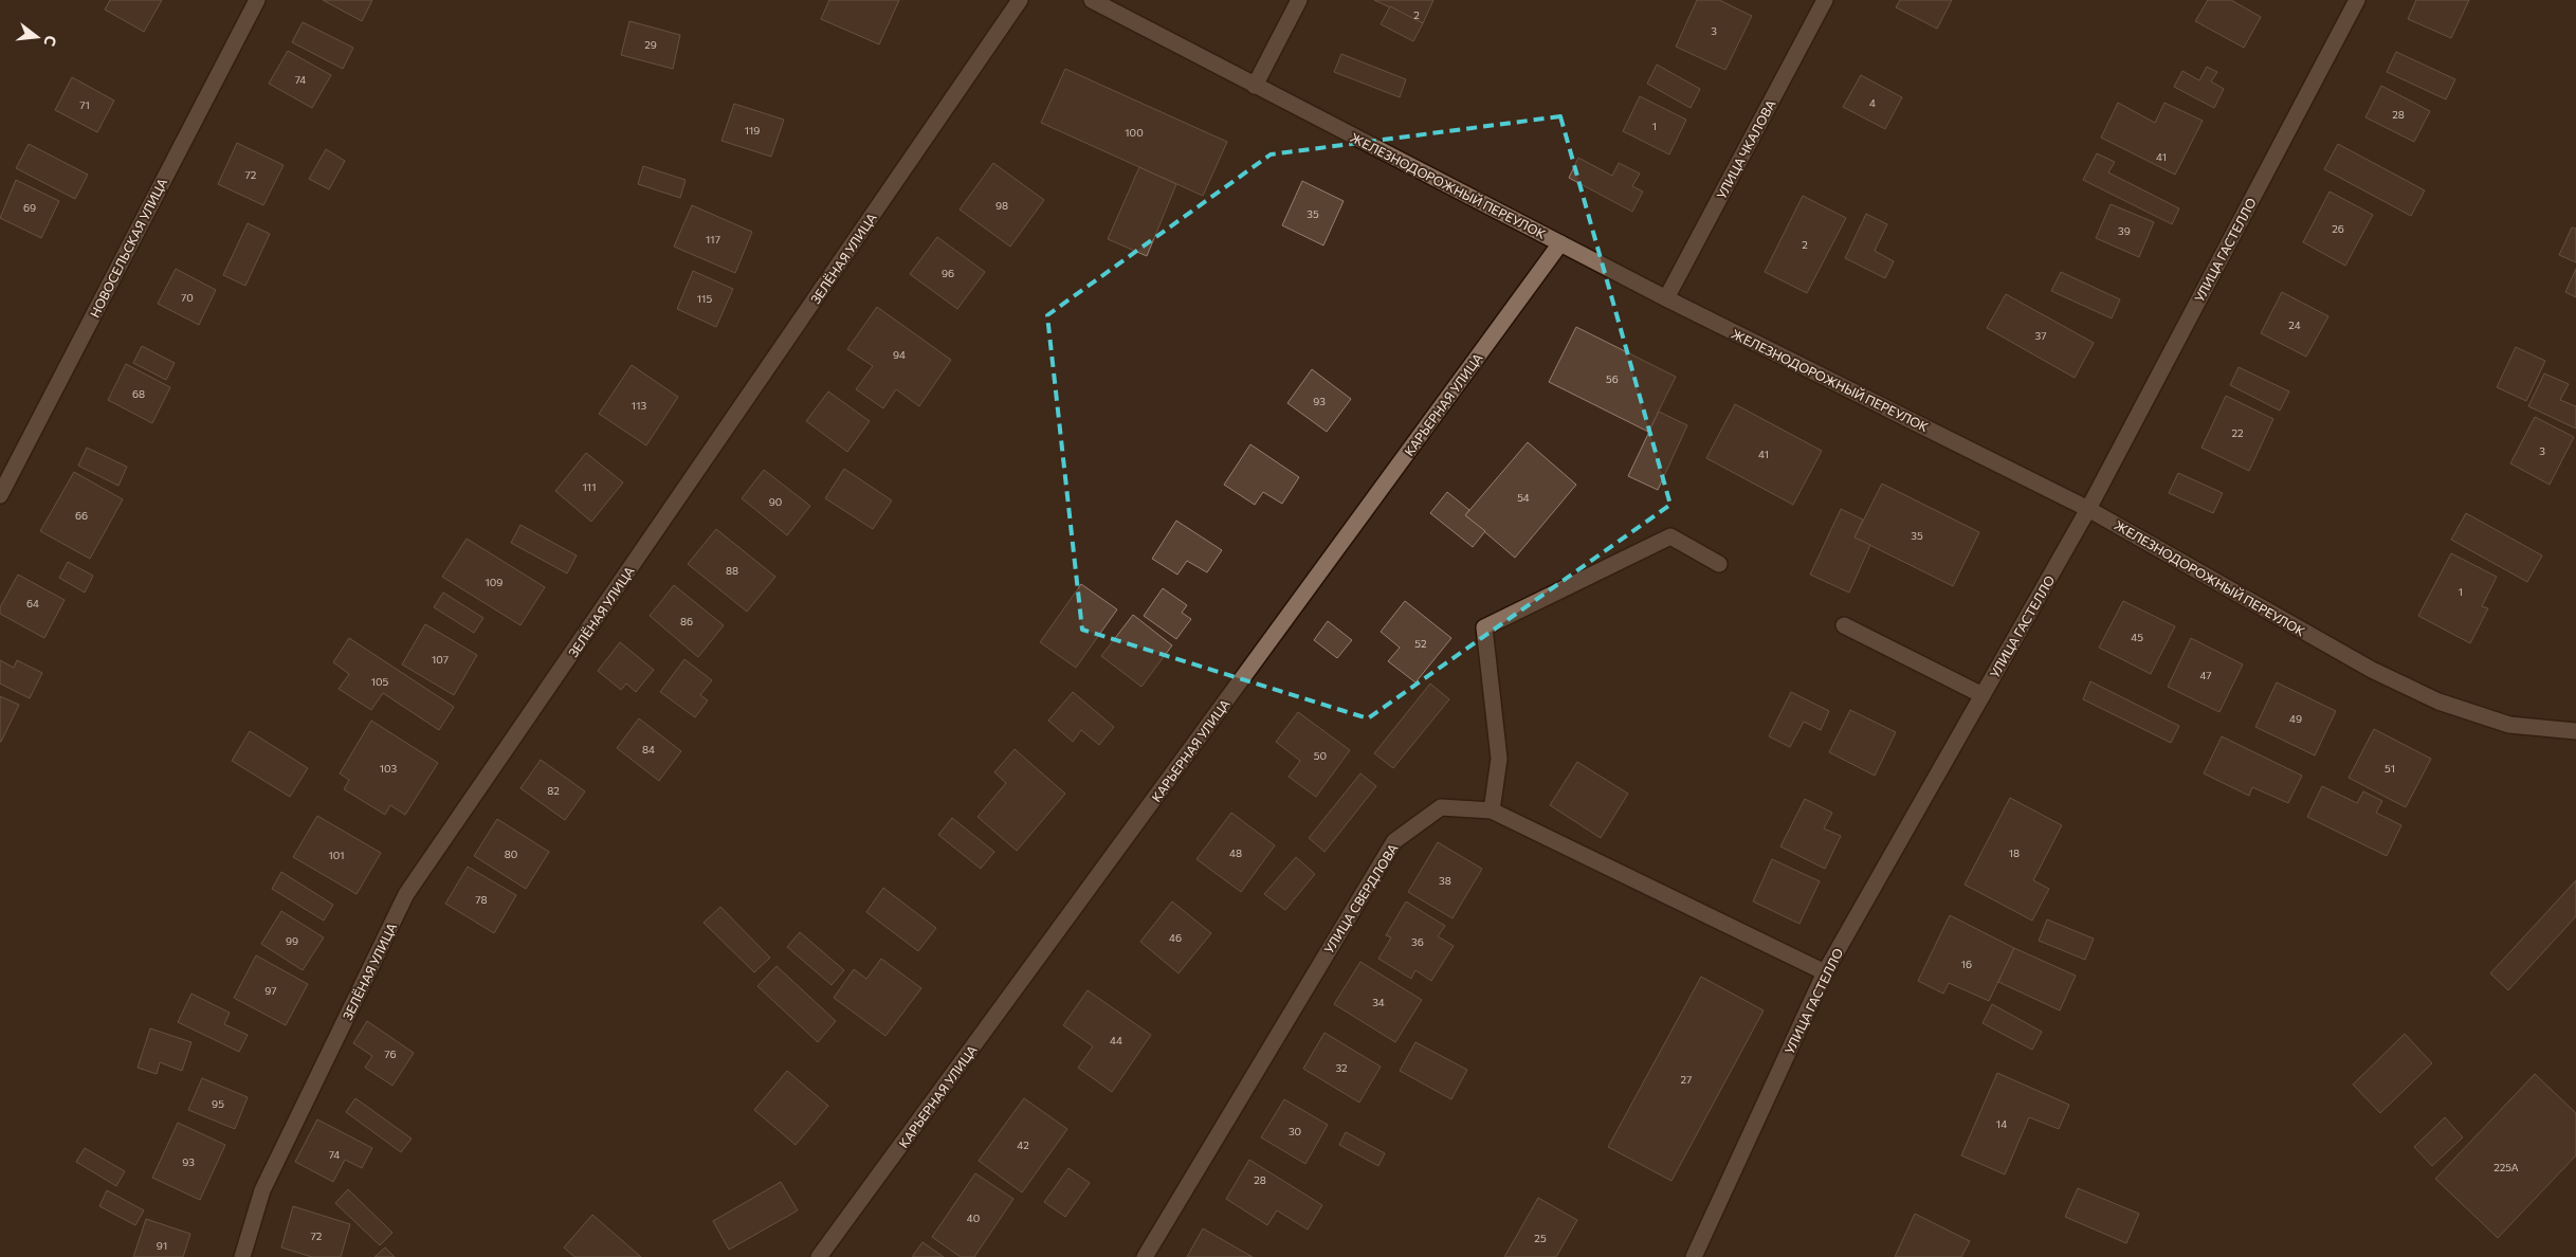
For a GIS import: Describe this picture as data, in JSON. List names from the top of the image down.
{
  "streets": {
    "street": [
      "УЛИЦА ЧКАЛОВА",
      "ЖЕЛЕЗНОДОРОЖНЫЙ ПЕРЕУЛОК",
      "НОВОСЕЛЬСКАЯ УЛИЦА",
      "УЛИЦА ГАСТЕЛЛО",
      "ЗЕЛЁНАЯ УЛИЦА",
      "КАРЬЕРНАЯ УЛИЦА",
      "УЛИЦА СВЕРДЛОВА"
    ]
  },
  "crossings": [
    ["УЛИЦА ЧКАЛОВА", "ЖЕЛЕЗНОДОРОЖНЫЙ ПЕРЕУЛОК"],
    ["ЖЕЛЕЗНОДОРОЖНЫЙ ПЕРЕУЛОК", "УЛИЦА ГАСТЕЛЛО"],
    ["ЖЕЛЕЗНОДОРОЖНЫЙ ПЕРЕУЛОК", "КАРЬЕРНАЯ УЛИЦА"],
    ["УЛИЦА ГАСТЕЛЛО", "УЛИЦА СВЕРДЛОВА"]
  ],
  "house_numbers": [
    "2",
    "3",
    "29",
    "74",
    "4",
    "71",
    "28",
    "1",
    "119",
    "100",
    "41",
    "72",
    "98",
    "69",
    "35",
    "26",
    "39",
    "117",
    "2",
    "96",
    "70",
    "115",
    "24",
    "37",
    "94",
    "56",
    "68",
    "93",
    "113",
    "22",
    "3",
    "41",
    "111",
    "54",
    "90",
    "66",
    "35",
    "88",
    "109",
    "1",
    "64",
    "86",
    "45",
    "52",
    "107",
    "47",
    "105",
    "49",
    "84",
    "50",
    "103",
    "51",
    "82",
    "48",
    "18",
    "80",
    "101",
    "38",
    "78",
    "46",
    "99",
    "36",
    "16",
    "97",
    "34",
    "44",
    "76",
    "32",
    "27",
    "95",
    "14",
    "30",
    "42",
    "74",
    "93",
    "225А",
    "28",
    "40",
    "72",
    "25",
    "91"
  ],
  "north": "right"
}
